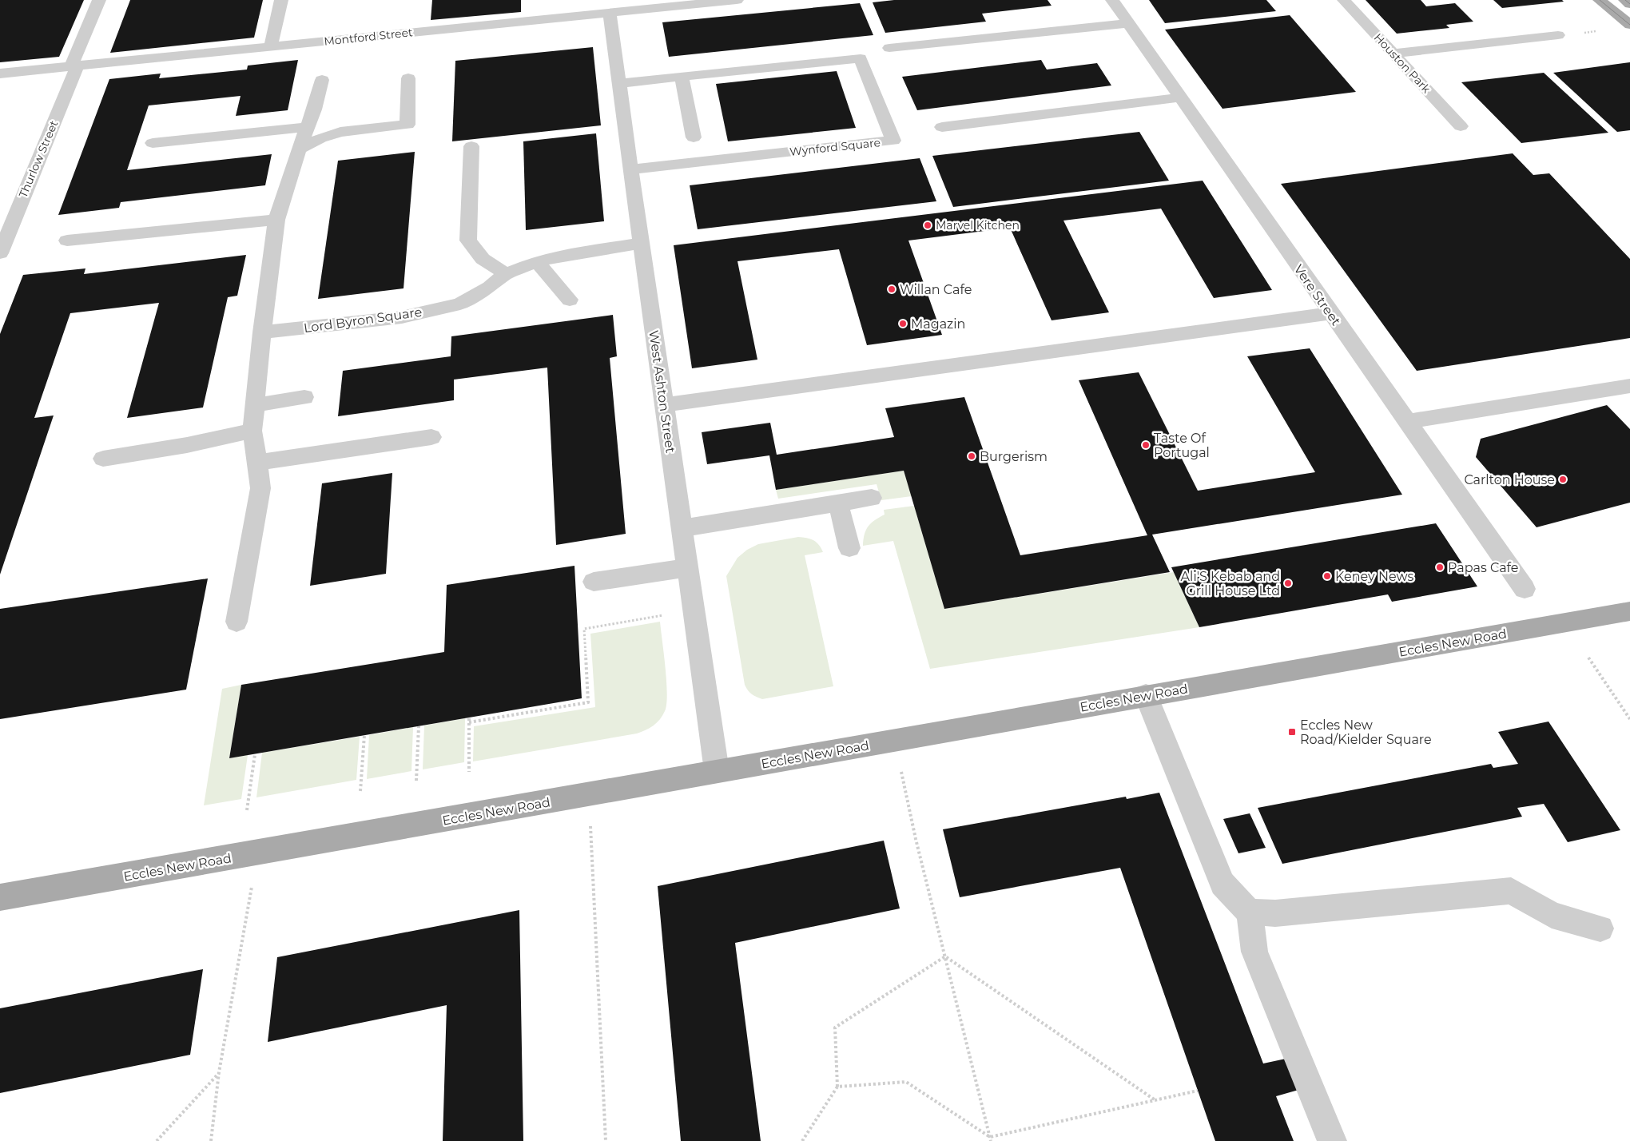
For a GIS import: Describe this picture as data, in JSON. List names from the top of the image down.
{
  "streets": {
    "main road": ["Eccles New Road"],
    "street": [
      "Montford Street",
      "Houston Park",
      "Wynford Square",
      "Thurlow Street",
      "Vere Street",
      "Lord Byron Square",
      "West Ashton Street"
    ]
  },
  "crossings": [
    ["Montford Street", "Thurlow Street"],
    ["Montford Street", "West Ashton Street"],
    ["Wynford Square", "West Ashton Street"],
    ["Lord Byron Square", "West Ashton Street"],
    ["West Ashton Street", "Eccles New Road"]
  ],
  "places": {
    "other": [
      "Marvel Kitchen",
      "Willan Cafe",
      "Magazin",
      "Taste Of Portugal",
      "Burgerism",
      "Carlton House",
      "Papas Cafe",
      "Keney News",
      "Ali'S Kebab and Grill House Ltd"
    ],
    "transit": ["Eccles New Road/Kielder Square"]
  }
}
